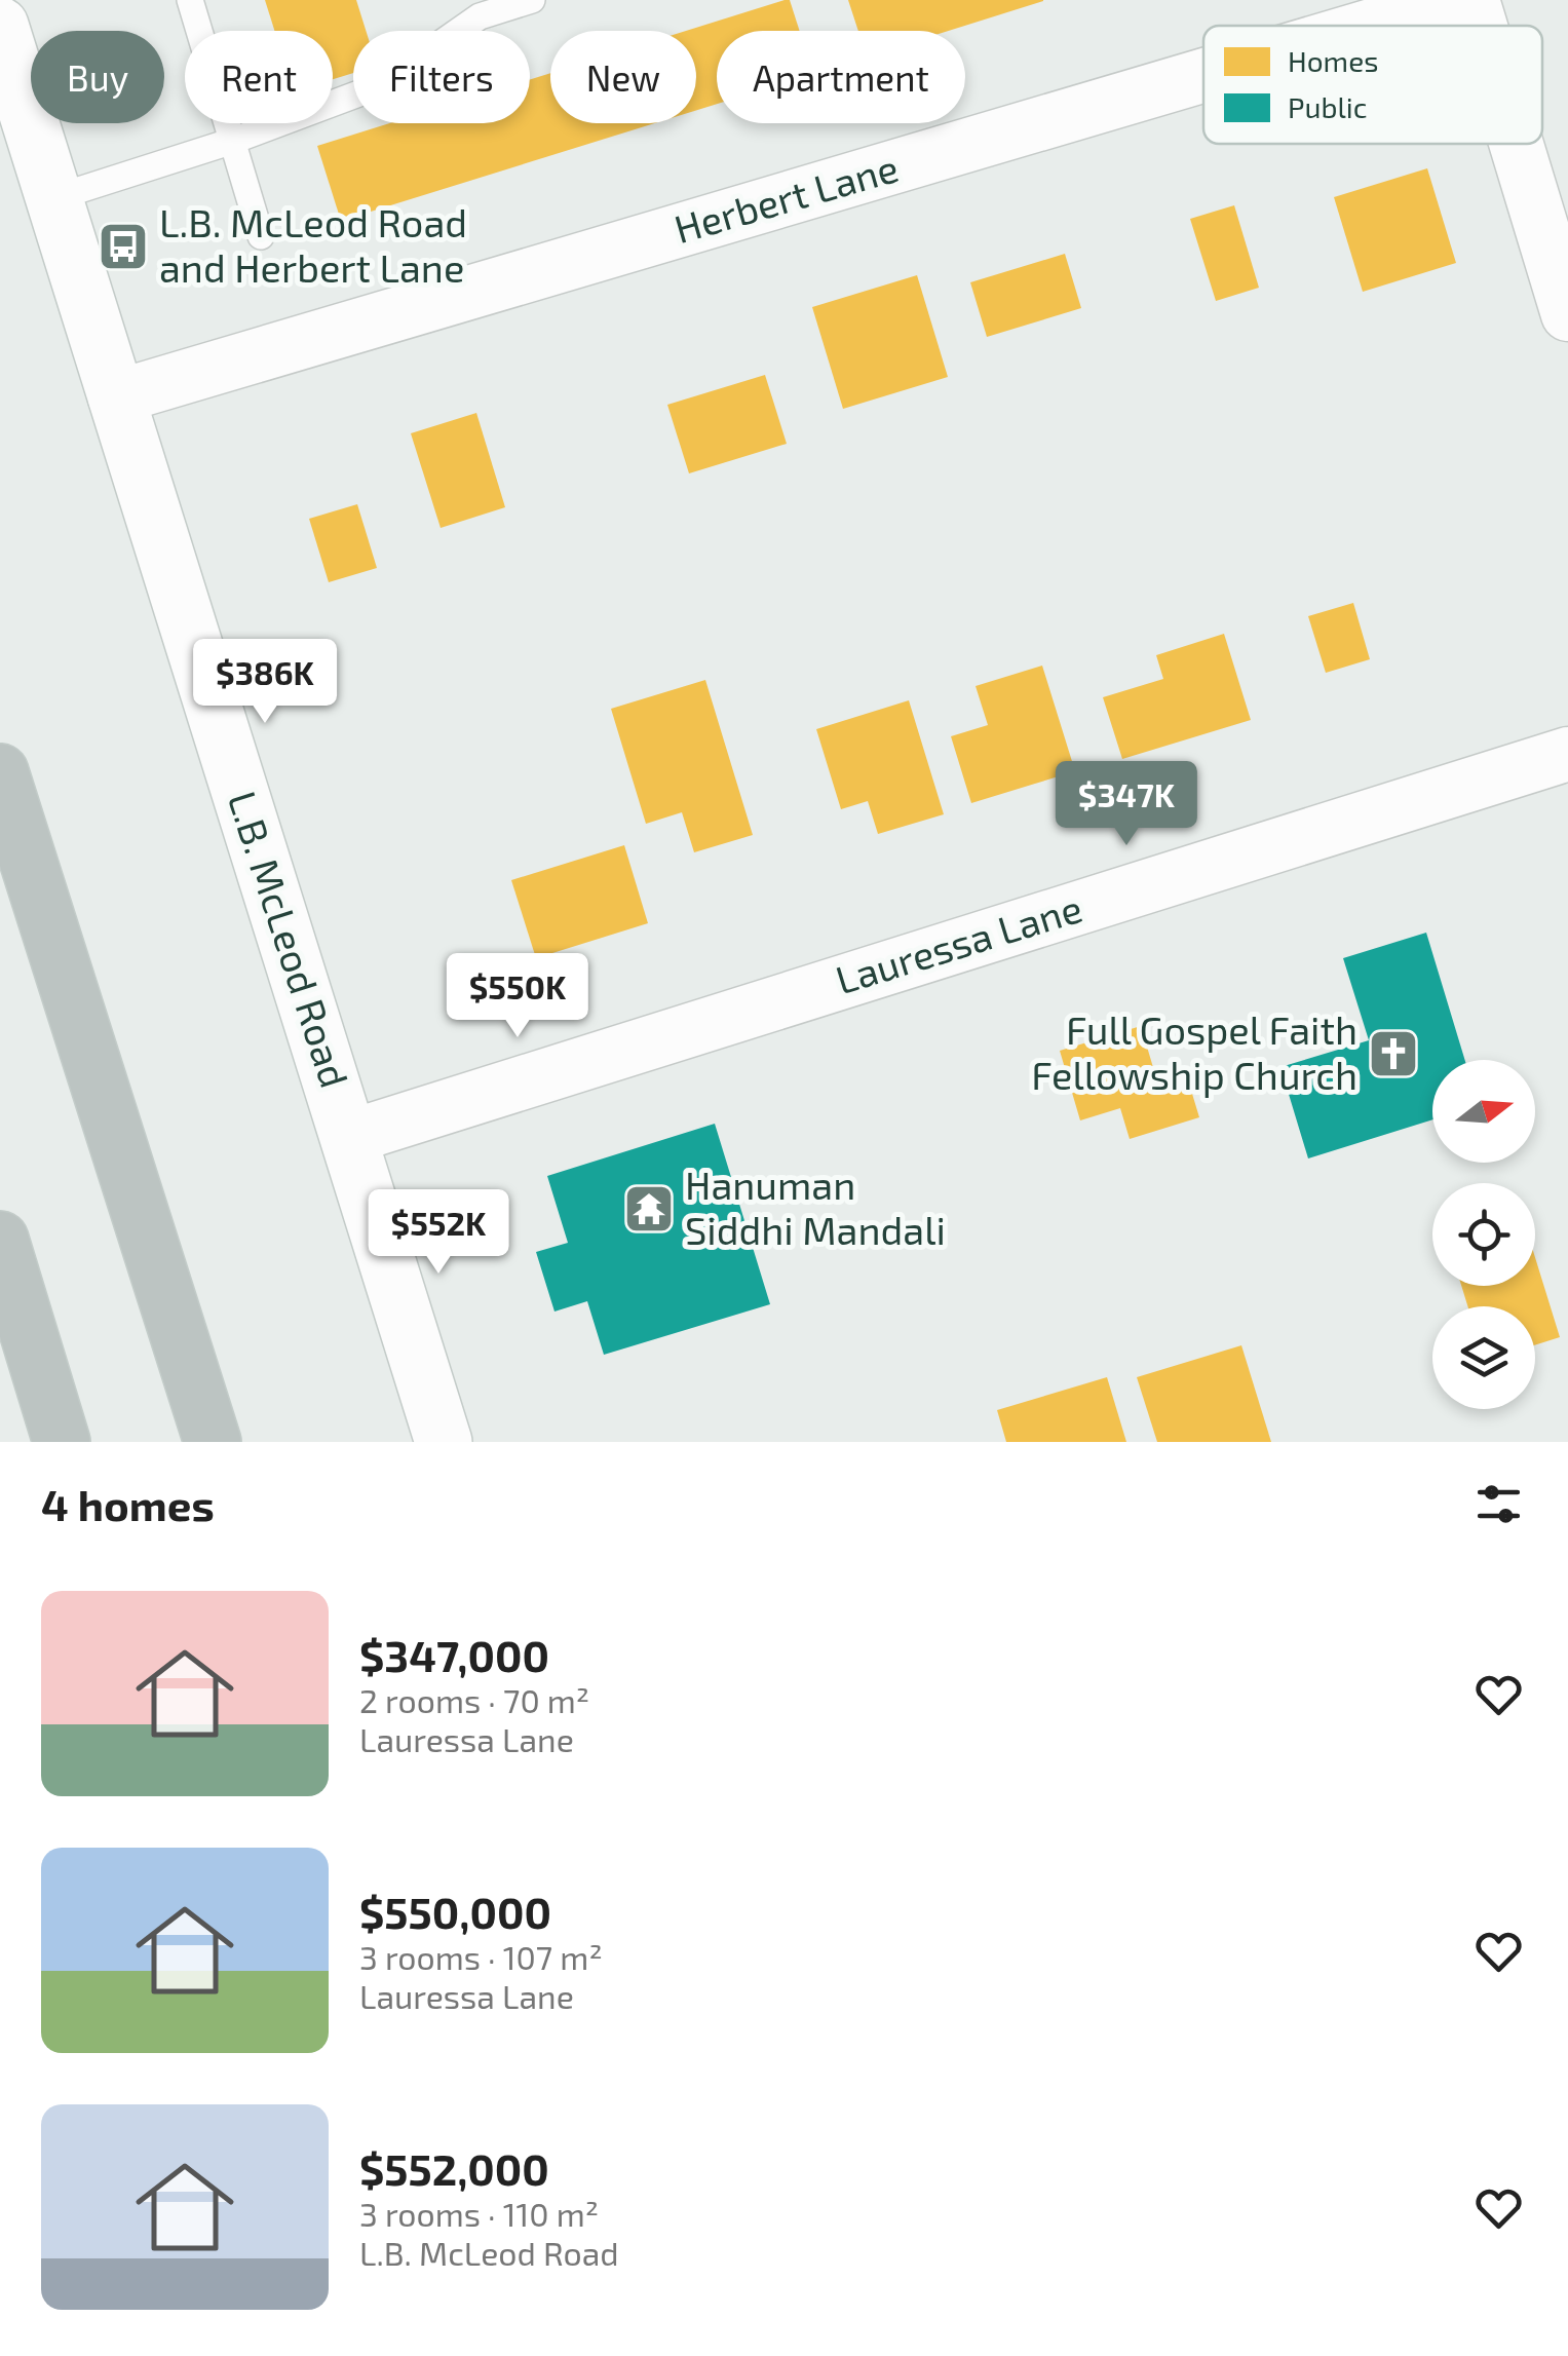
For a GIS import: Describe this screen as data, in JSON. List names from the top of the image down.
{
  "streets": {
    "street": ["Herbert Lane", "L.B. McLeod Road", "Lauressa Lane"]
  },
  "crossings": [
    ["Herbert Lane", "L.B. McLeod Road"],
    ["L.B. McLeod Road", "Lauressa Lane"]
  ],
  "places": {
    "bus stop": ["L.B. McLeod Road and Herbert Lane"],
    "church": ["Full Gospel Faith Fellowship Church"],
    "temple": ["Hanuman Siddhi Mandali"]
  },
  "legend": ["Homes", "Public"],
  "north": "right",
  "page": {
    "chip": [
      "Buy",
      "Rent",
      "Filters",
      "New",
      "Apartment"
    ],
    "price": [
      "$386K",
      "$347K",
      "$550K",
      "$552K"
    ],
    "heading": "4 homes",
    "list": [
      {
        "name": "$347,000",
        "note": "2 rooms · 70 m² · Lauressa Lane"
      },
      {
        "name": "$550,000",
        "note": "3 rooms · 107 m² · Lauressa Lane"
      },
      {
        "name": "$552,000",
        "note": "3 rooms · 110 m² · L.B. McLeod Road"
      }
    ]
  }
}
